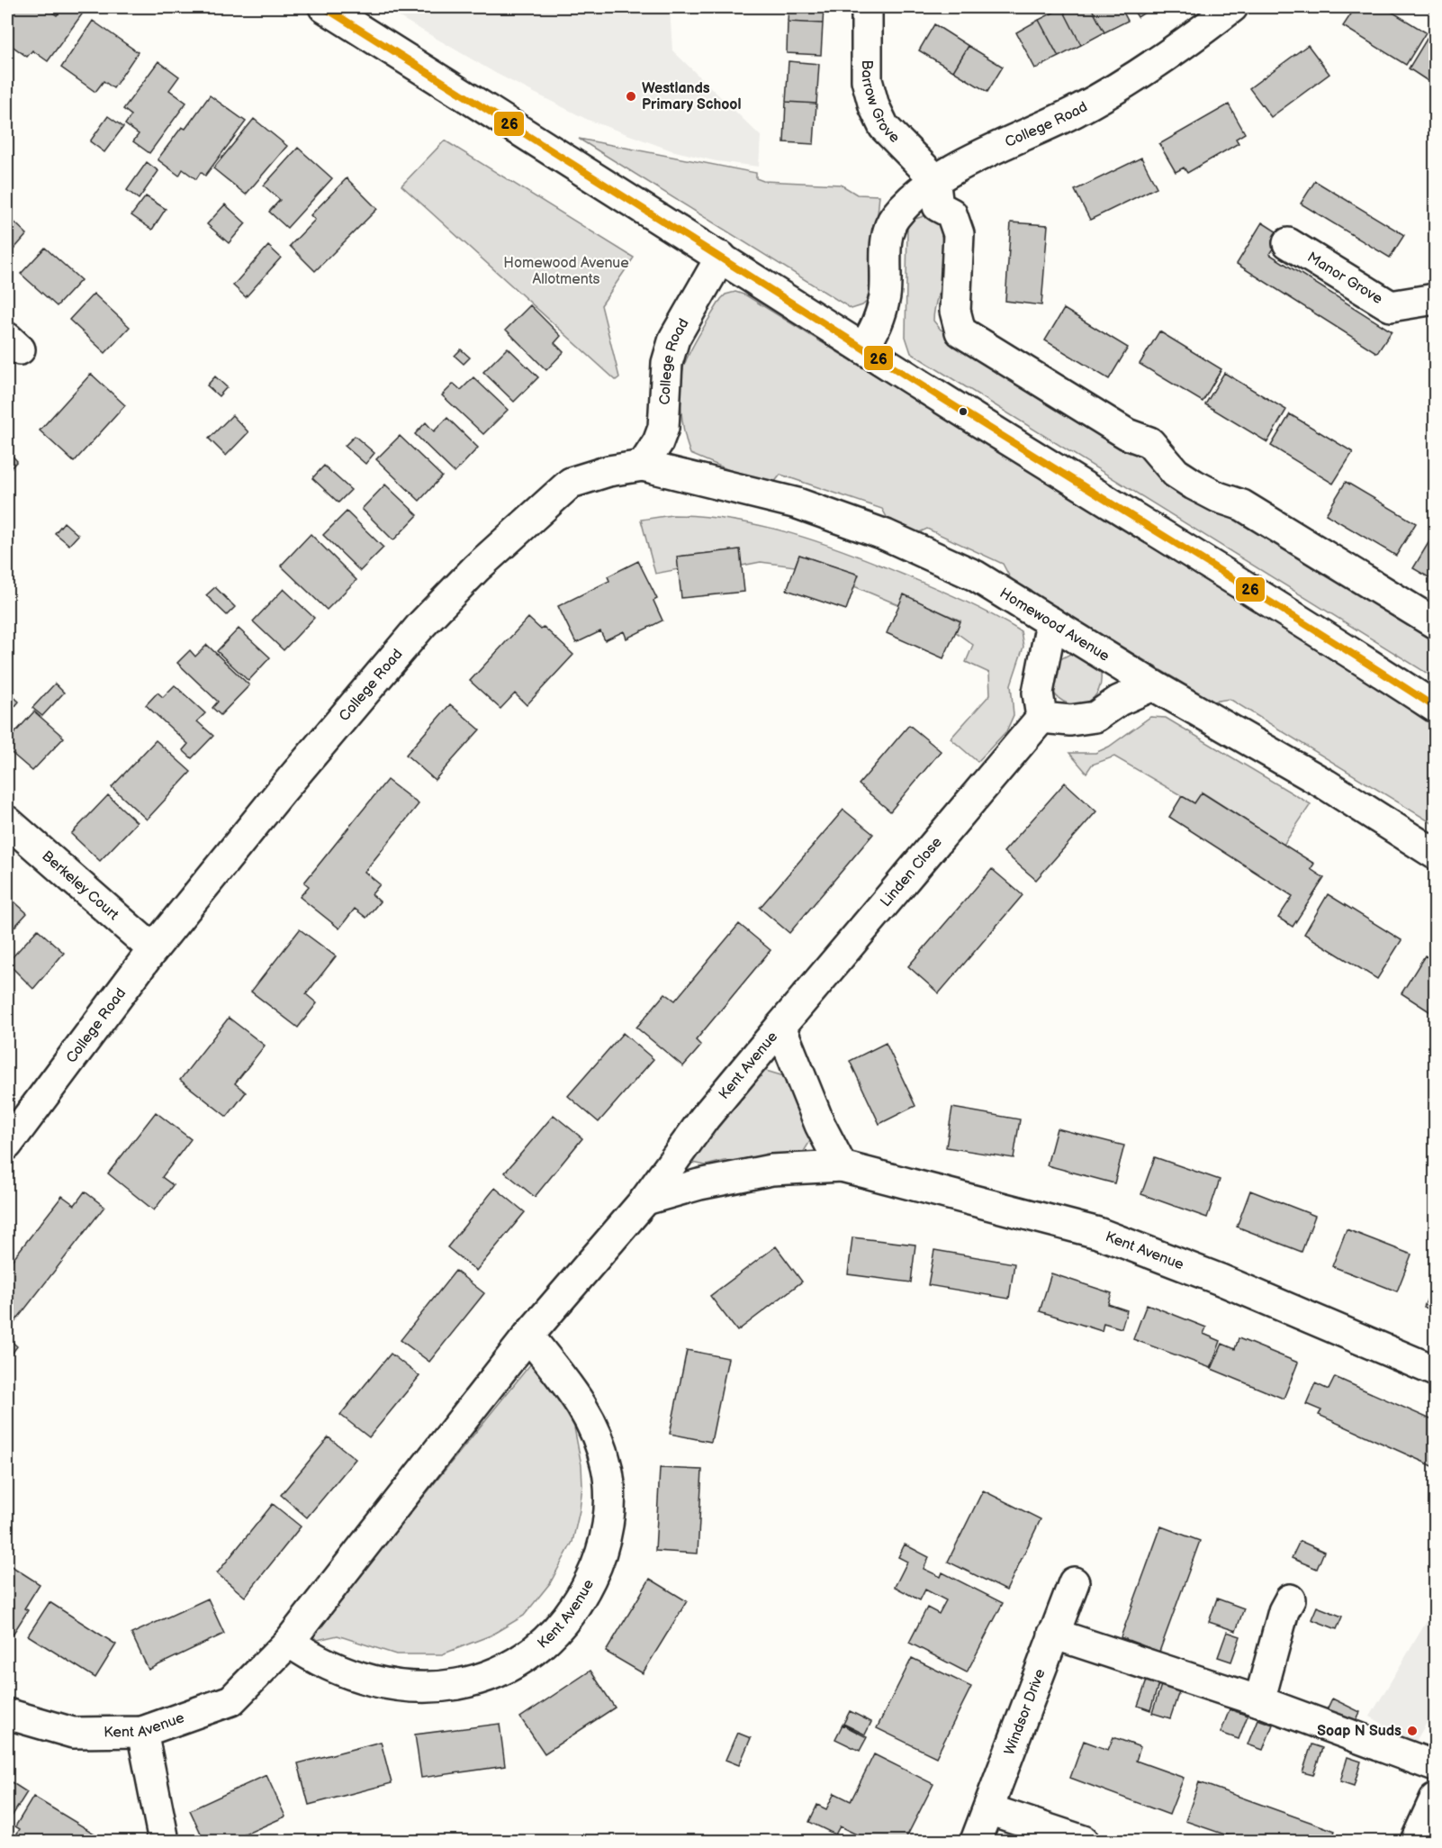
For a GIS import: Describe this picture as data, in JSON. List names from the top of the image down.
{
  "streets": {
    "street": [
      "Barrow Grove",
      "College Road",
      "Manor Grove",
      "Homewood Avenue",
      "Linden Close",
      "Berkeley Court",
      "Kent Avenue",
      "Windsor Drive"
    ]
  },
  "crossings": [
    ["Barrow Grove", "College Road"],
    ["College Road", "Homewood Avenue"],
    ["College Road", "Berkeley Court"],
    ["Linden Close", "Kent Avenue"]
  ],
  "parks": ["Homewood Avenue Allotments"],
  "places": ["Westlands Primary School", "Soap N Suds"],
  "lines": ["transit line 26"]
}
